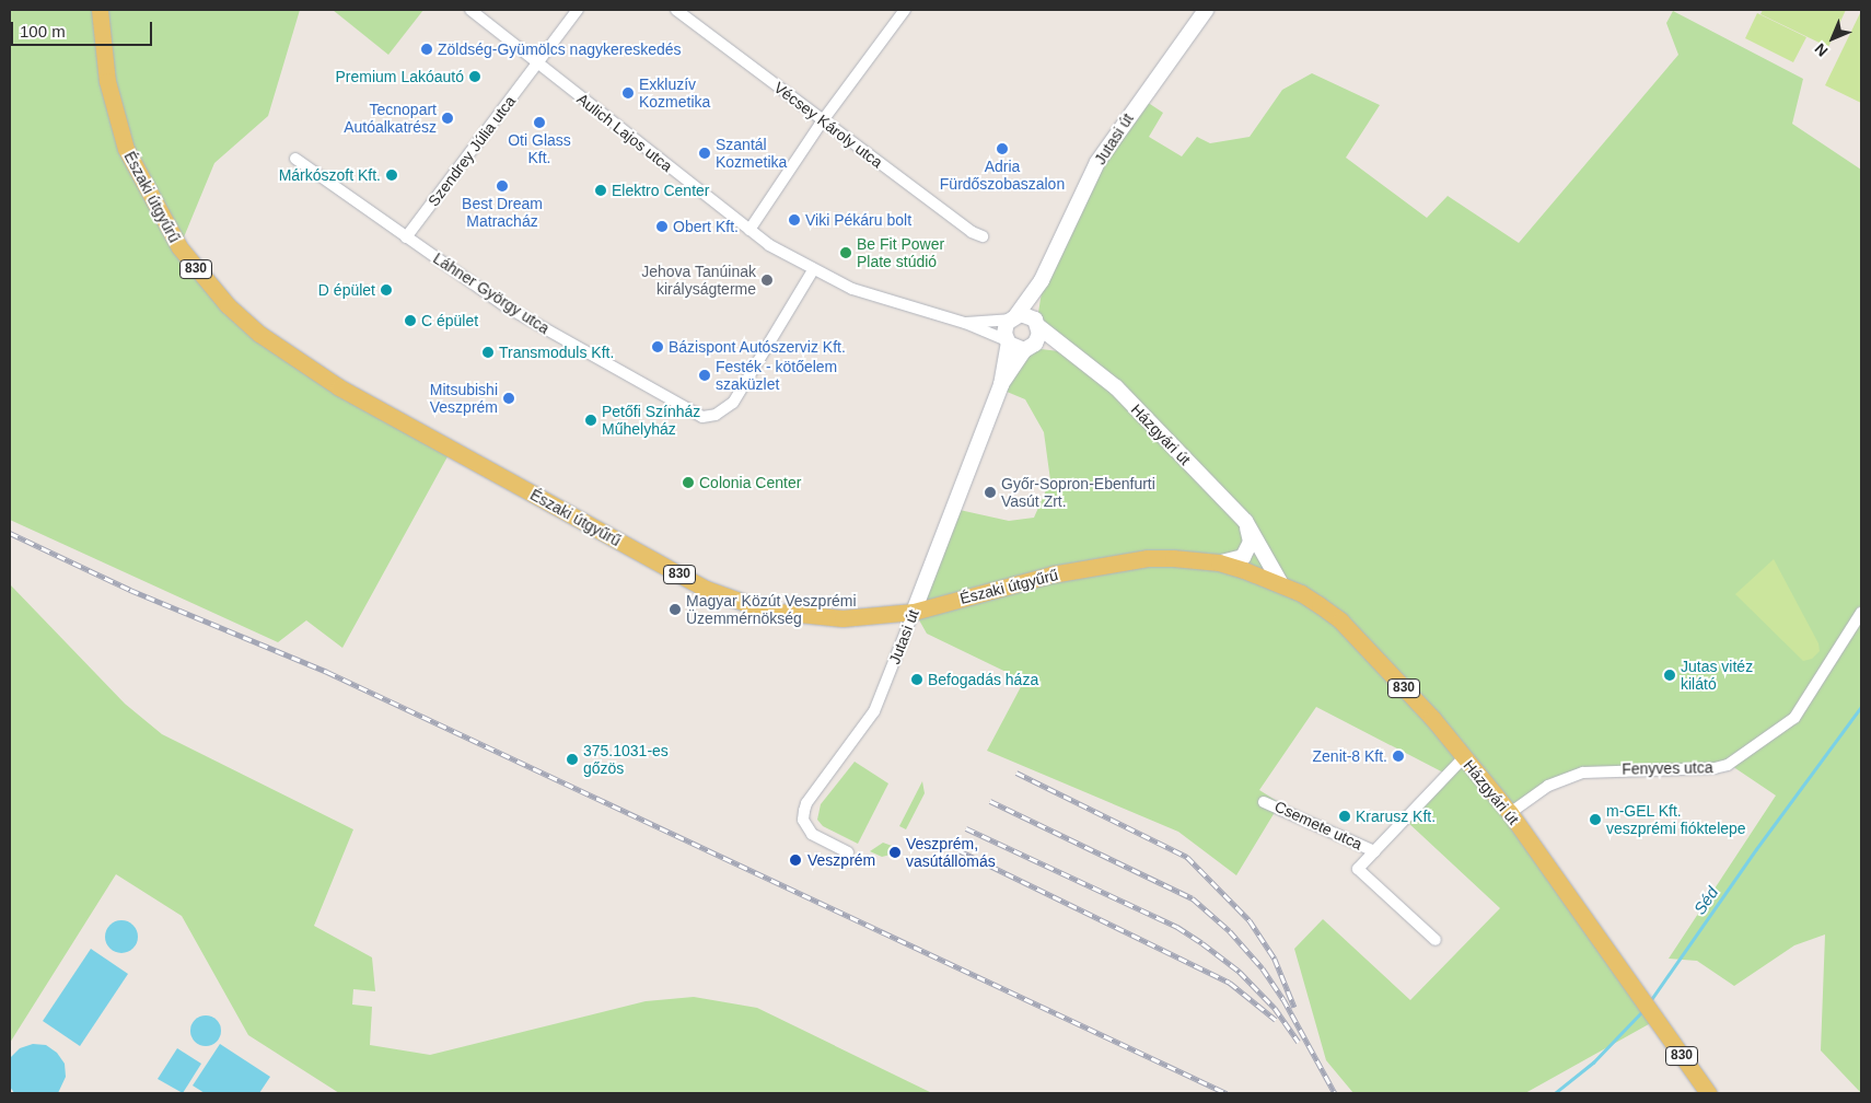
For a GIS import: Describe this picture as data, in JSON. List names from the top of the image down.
{
  "streets": {
    "main road": ["Északi útgyűrű", "830", "Házgyári út"],
    "street": [
      "Vécsey Károly utca",
      "Aulich Lajos utca",
      "Jutasi út",
      "Szendrey Júlia utca",
      "Láhner György utca",
      "Fenyves utca",
      "Csemete utca"
    ]
  },
  "crossings": [
    ["Aulich Lajos utca", "Jutasi út"],
    ["Aulich Lajos utca", "Szendrey Júlia utca"],
    ["Aulich Lajos utca", "Láhner György utca"],
    ["Aulich Lajos utca", "Házgyári út"],
    ["Jutasi út", "Északi útgyűrű"],
    ["Jutasi út", "Házgyári út"],
    ["Szendrey Júlia utca", "Láhner György utca"],
    ["Északi útgyűrű", "Házgyári út"],
    ["Házgyári út", "Fenyves utca"],
    ["Házgyári út", "Csemete utca"]
  ],
  "water": ["Séd"],
  "places": [
    "Zöldség-Gyümölcs nagykereskedés",
    "Premium Lakóautó",
    "Exkluzív Kozmetika",
    "Tecnopart Autóalkatrész",
    "Oti Glass Kft.",
    "Adria Fürdőszobaszalon",
    "Szantál Kozmetika",
    "Márkószoft Kft.",
    "Best Dream Matracház",
    "Elektro Center",
    "Viki Pékáru bolt",
    "Obert Kft.",
    "Be Fit Power Plate stúdió",
    "Jehova Tanúinak királyságterme",
    "D épület",
    "C épület",
    "Bázispont Autószerviz Kft.",
    "Transmoduls Kft.",
    "Festék - kötőelem szaküzlet",
    "Mitsubishi Veszprém",
    "Petőfi Színház Műhelyház",
    "Colonia Center",
    "Győr-Sopron-Ebenfurti Vasút Zrt.",
    "Magyar Közút Veszprémi Üzemmérnökség",
    "Jutas vitéz kilátó",
    "Befogadás háza",
    "Zenit-8 Kft.",
    "375.1031-es gőzös",
    "Krarusz Kft.",
    "m-GEL Kft. veszprémi fióktelepe",
    "Veszprém, vasútállomás",
    "Veszprém"
  ],
  "scale_bar": "100 m",
  "north": "bottom left"
}
